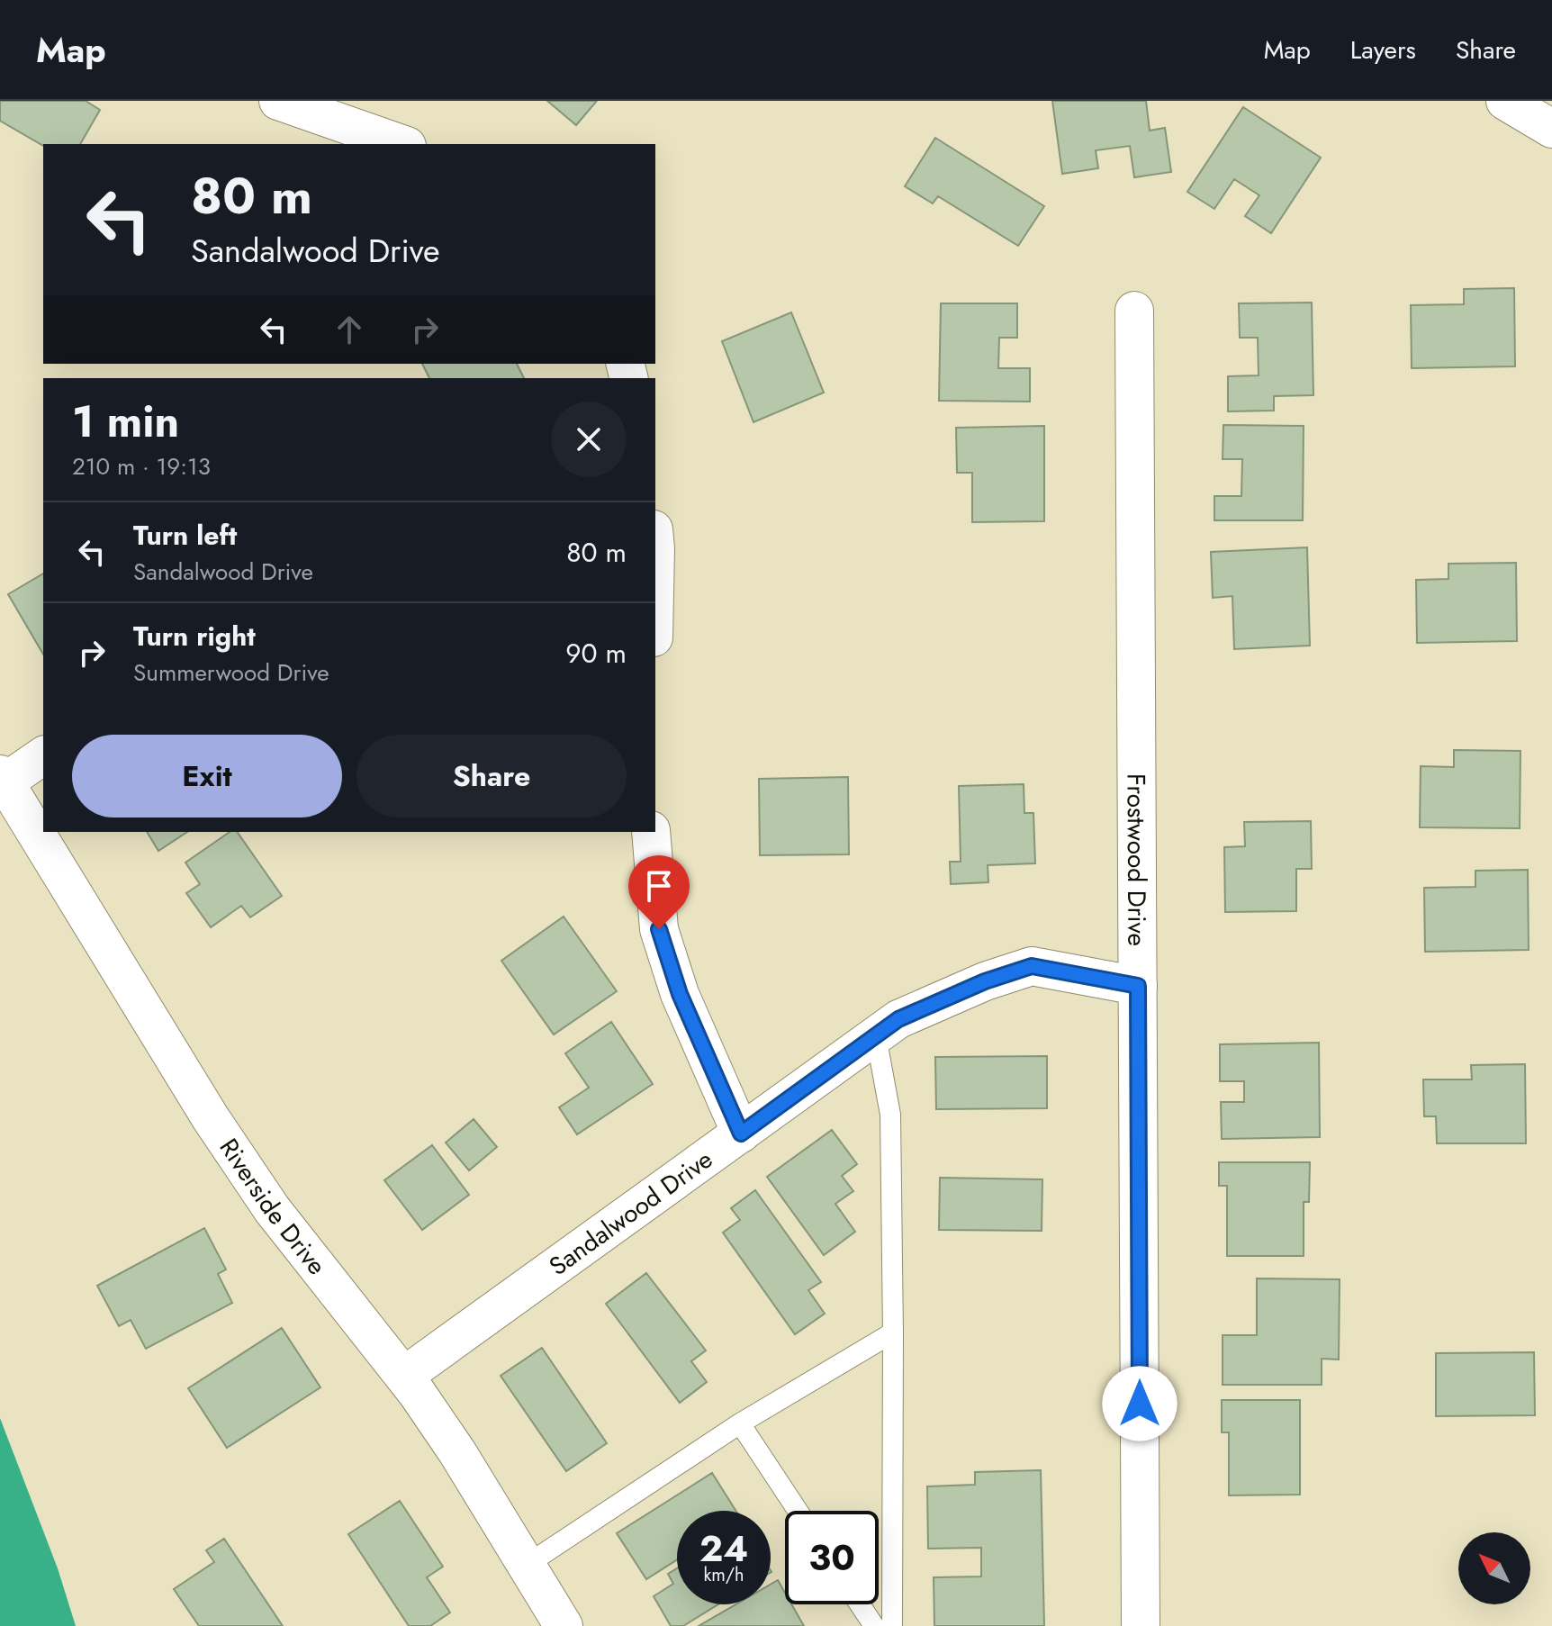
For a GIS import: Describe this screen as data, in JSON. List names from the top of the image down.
{
  "streets": {
    "street": ["Frostwood Drive", "Riverside Drive", "Sandalwood Drive"]
  },
  "crossings": [
    ["Frostwood Drive", "Sandalwood Drive"],
    ["Riverside Drive", "Sandalwood Drive"]
  ],
  "north": "top left",
  "page": {
    "header": "Map",
    "nav": ["Map", "Layers", "Share"],
    "turn": ["80 m", "Sandalwood Drive"],
    "heading": ["1 min", "210 m · 19:13"],
    "list": [
      {
        "name": "Turn left",
        "note": "Sandalwood Drive",
        "value": "80 m"
      },
      {
        "name": "Turn right",
        "note": "Summerwood Drive",
        "value": "90 m"
      }
    ],
    "buttons": ["Exit", "Share"],
    "speed": "24 km/h",
    "limit": "30"
  }
}
